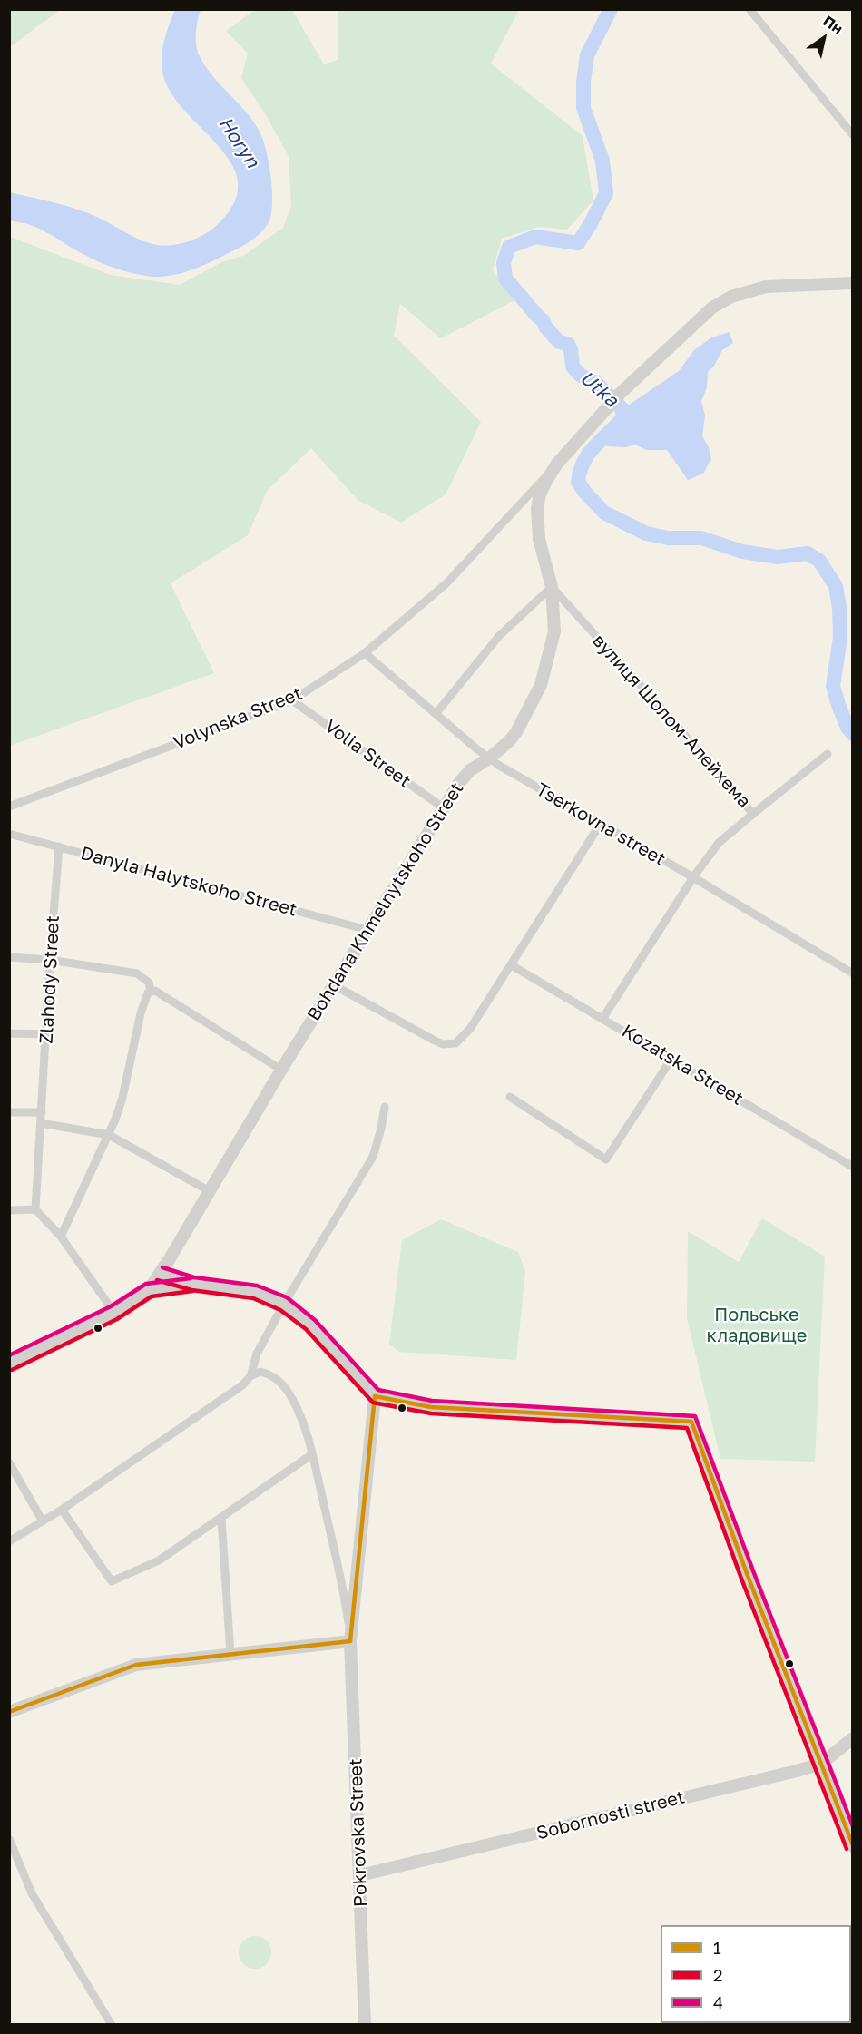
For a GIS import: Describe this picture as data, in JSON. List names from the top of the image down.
{
  "streets": {
    "main road": ["Bohdana Khmelnytskoho Street", "Sobornosti street", "Pokrovska Street"],
    "street": [
      "Volynska Street",
      "вулиця Шолом-Алейхема",
      "Volia Street",
      "Tserkovna street",
      "Danyla Halytskoho Street",
      "Zlahody Street",
      "Kozatska Street"
    ]
  },
  "crossings": [
    ["Volynska Street", "Volia Street"],
    ["Volynska Street", "Tserkovna street"],
    ["Volynska Street", "Bohdana Khmelnytskoho Street"],
    ["вулиця Шолом-Алейхема", "Tserkovna street"],
    ["вулиця Шолом-Алейхема", "Bohdana Khmelnytskoho Street"],
    ["вулиця Шолом-Алейхема", "Kozatska Street"],
    ["Volia Street", "Bohdana Khmelnytskoho Street"],
    ["Tserkovna street", "Bohdana Khmelnytskoho Street"],
    ["Danyla Halytskoho Street", "Bohdana Khmelnytskoho Street"],
    ["Danyla Halytskoho Street", "Zlahody Street"],
    ["Sobornosti street", "Pokrovska Street"]
  ],
  "water": ["Horyn", "Utka"],
  "parks": ["Польське кладовище"],
  "lines": ["transit line 4", "transit line 2", "transit line 1"],
  "legend": ["1", "2", "4"],
  "north": "top right"
}
